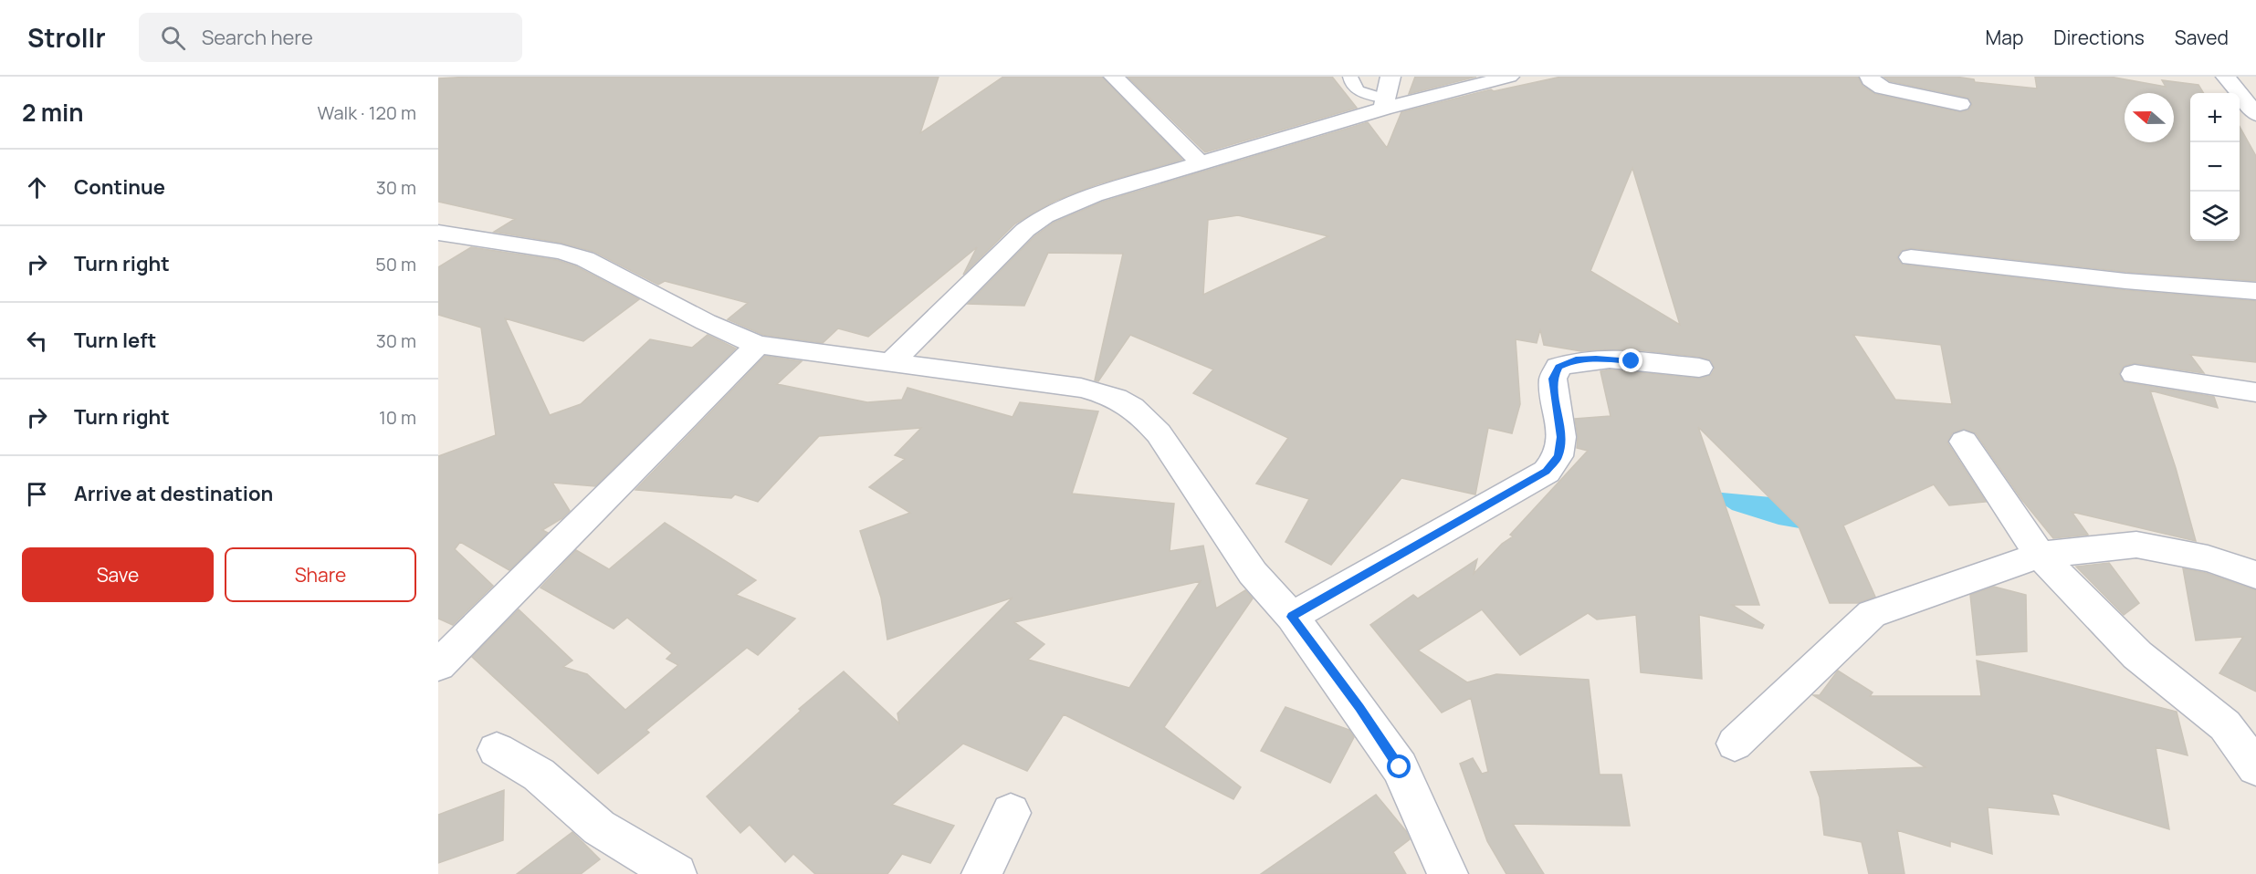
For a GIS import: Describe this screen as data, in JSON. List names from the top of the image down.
{
  "north": "left",
  "page": {
    "header": "Strollr",
    "search": "Search here",
    "nav": ["Map", "Directions", "Saved"],
    "heading": ["2 min", "Walk · 120 m"],
    "map_buttons": ["+", "−"],
    "list": [
      ["Continue", "30 m"],
      ["Turn right", "50 m"],
      ["Turn left", "30 m"],
      ["Turn right", "10 m"],
      "Arrive at destination"
    ],
    "buttons": ["Save", "Share"]
  }
}
